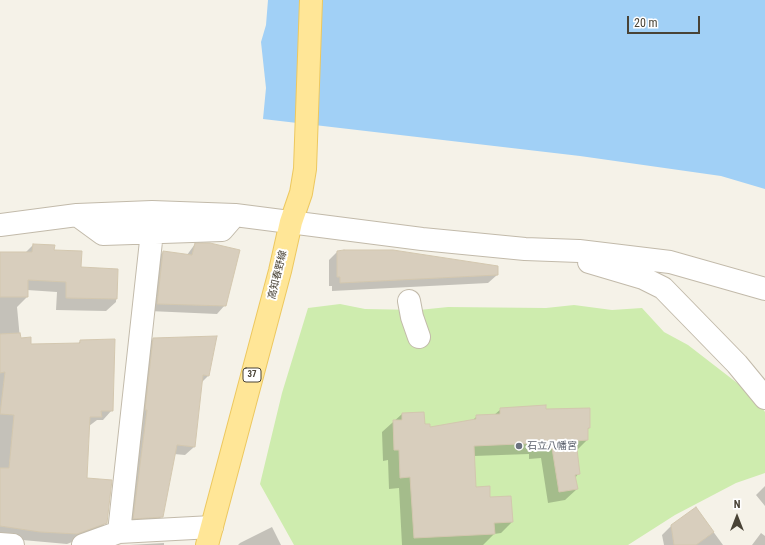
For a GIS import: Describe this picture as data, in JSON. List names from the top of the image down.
{
  "streets": {
    "main road": ["高知春野線", "37"]
  },
  "places": ["石立八幡宮"],
  "scale_bar": "20 m",
  "north": "top"
}
